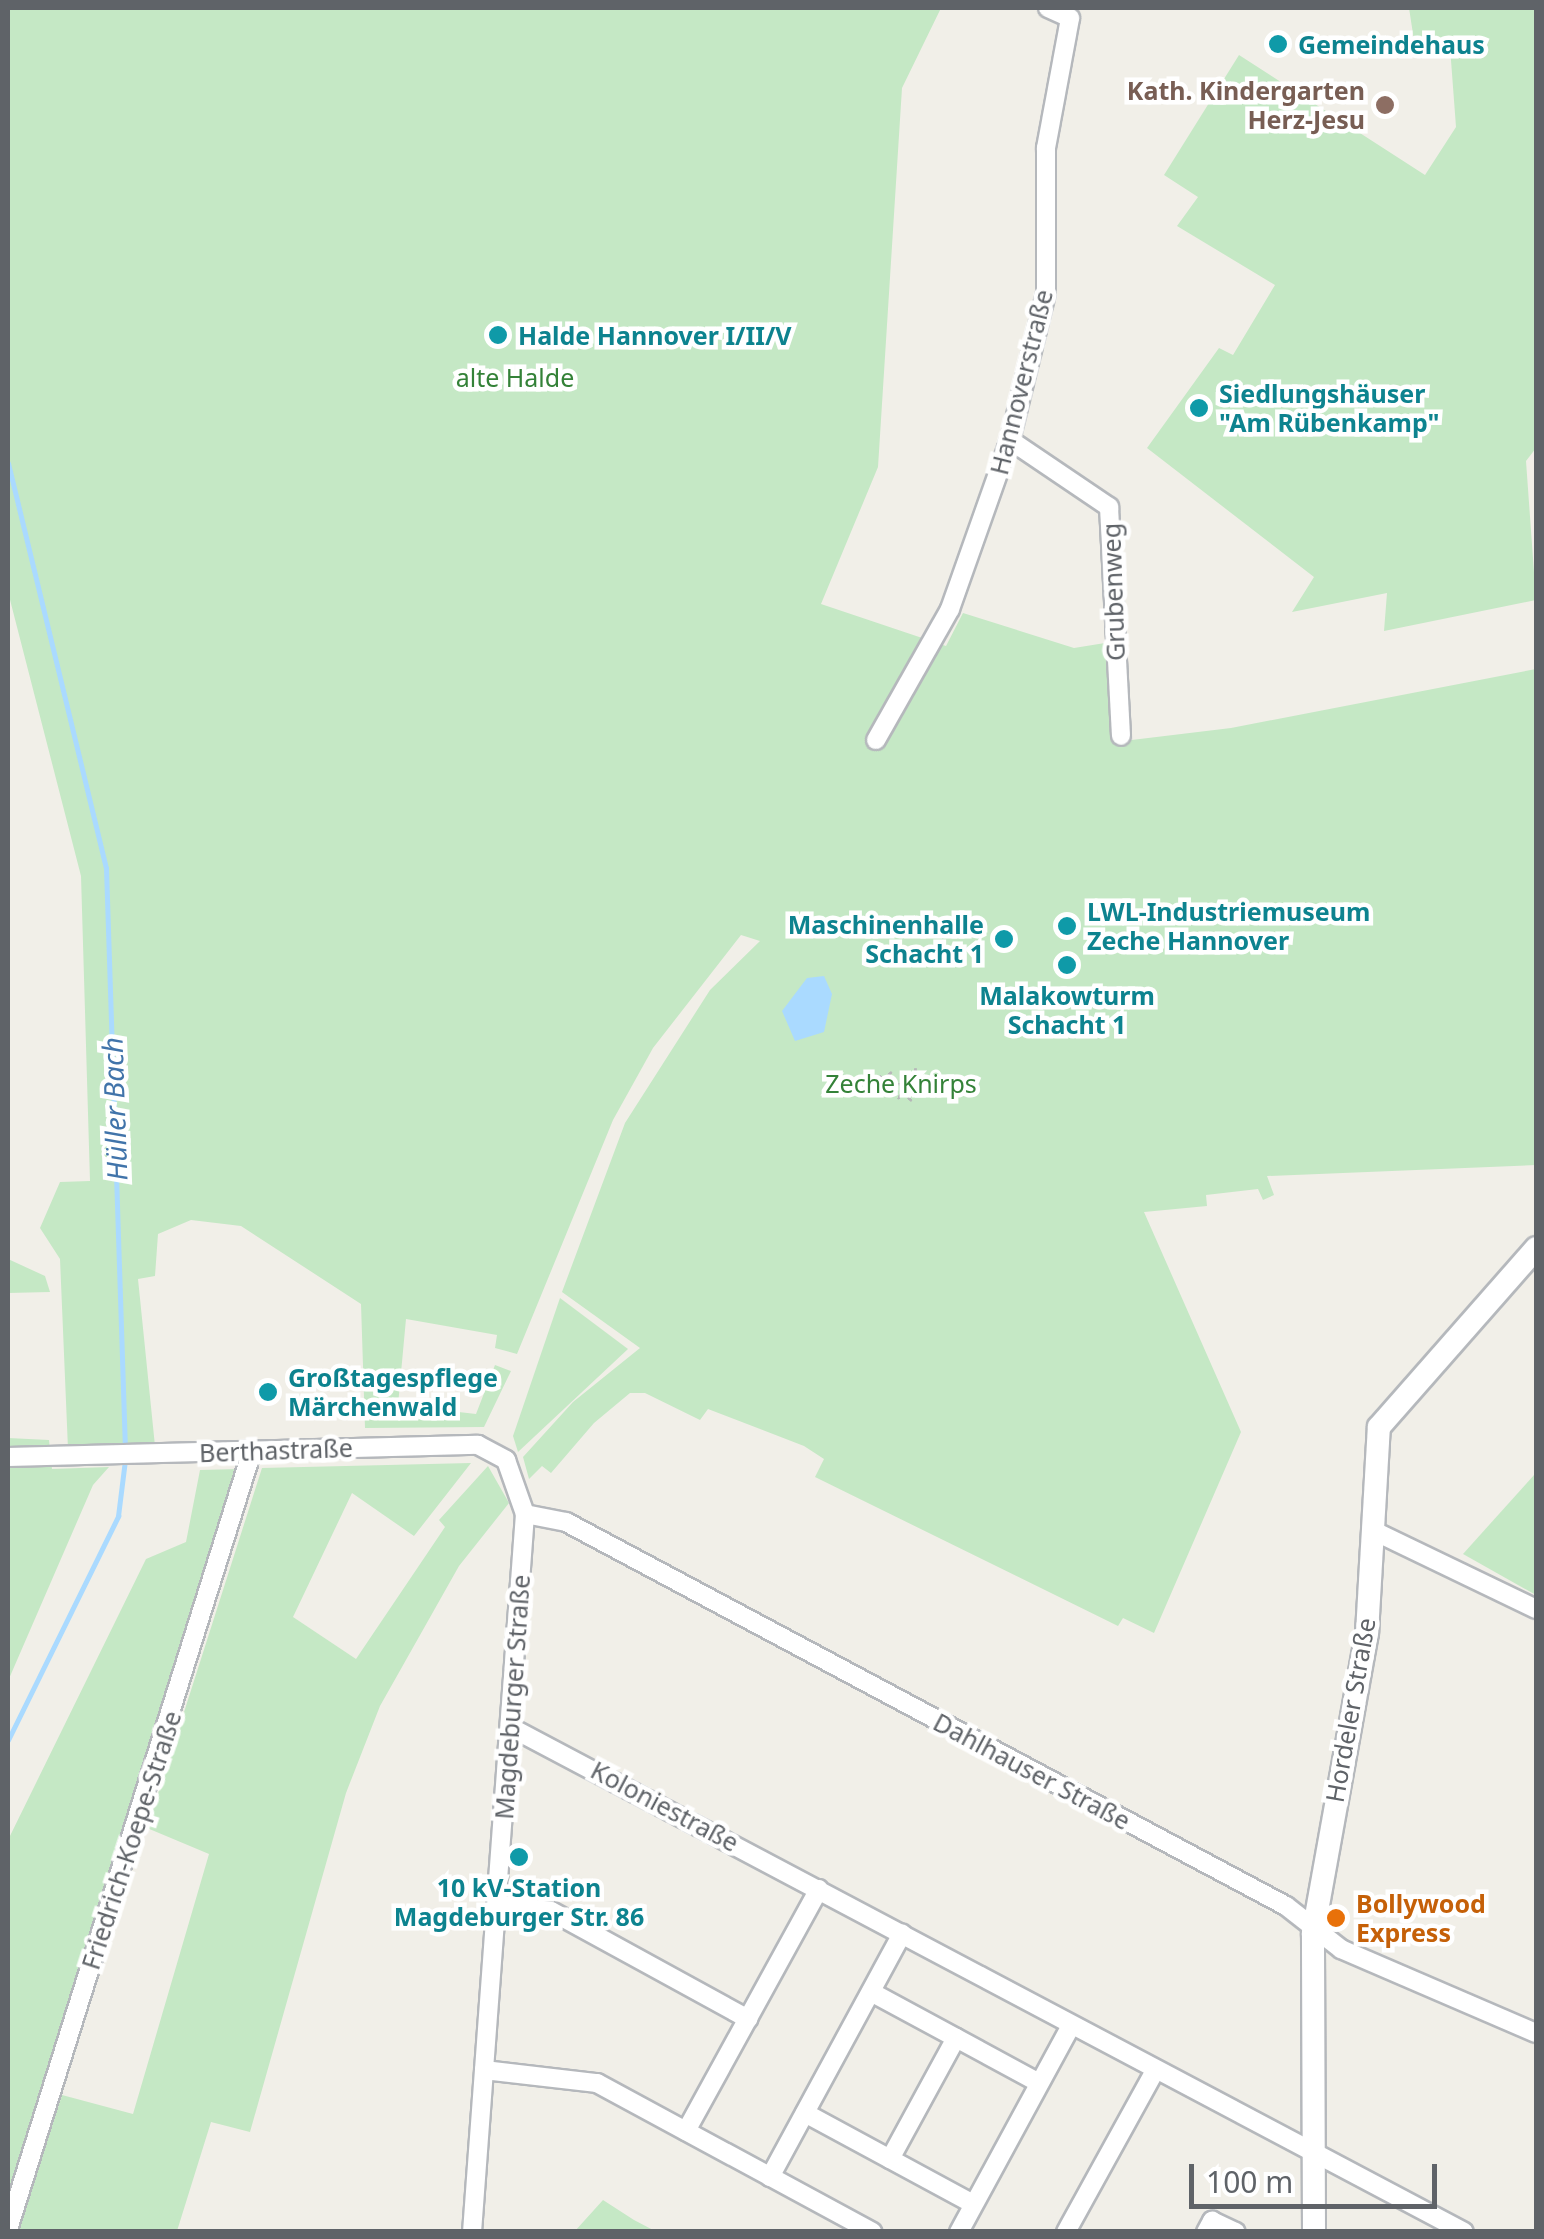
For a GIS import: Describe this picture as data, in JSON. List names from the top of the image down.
{
  "streets": {
    "street": [
      "Hannoverstraße",
      "Grubenweg",
      "Berthastraße",
      "Magdeburger Straße",
      "Hordeler Straße",
      "Dahlhauser Straße",
      "Koloniestraße",
      "Friedrich-Koepe-Straße"
    ]
  },
  "crossings": [
    ["Hannoverstraße", "Grubenweg"],
    ["Berthastraße", "Magdeburger Straße"],
    ["Berthastraße", "Friedrich-Koepe-Straße"],
    ["Magdeburger Straße", "Dahlhauser Straße"],
    ["Magdeburger Straße", "Koloniestraße"],
    ["Hordeler Straße", "Dahlhauser Straße"],
    ["Hordeler Straße", "Koloniestraße"]
  ],
  "water": ["Hüller Bach"],
  "parks": ["alte Halde", "Zeche Knirps"],
  "places": [
    "Gemeindehaus",
    "Kath. Kindergarten Herz-Jesu",
    "Halde Hannover I/II/V",
    "Siedlungshäuser \"Am Rübenkamp\"",
    "LWL-Industriemuseum Zeche Hannover",
    "Maschinenhalle Schacht 1",
    "Malakowturm Schacht 1",
    "Großtagespflege Märchenwald",
    "10 kV-Station Magdeburger Str. 86",
    "Bollywood Express"
  ],
  "scale_bar": "100 m"
}
